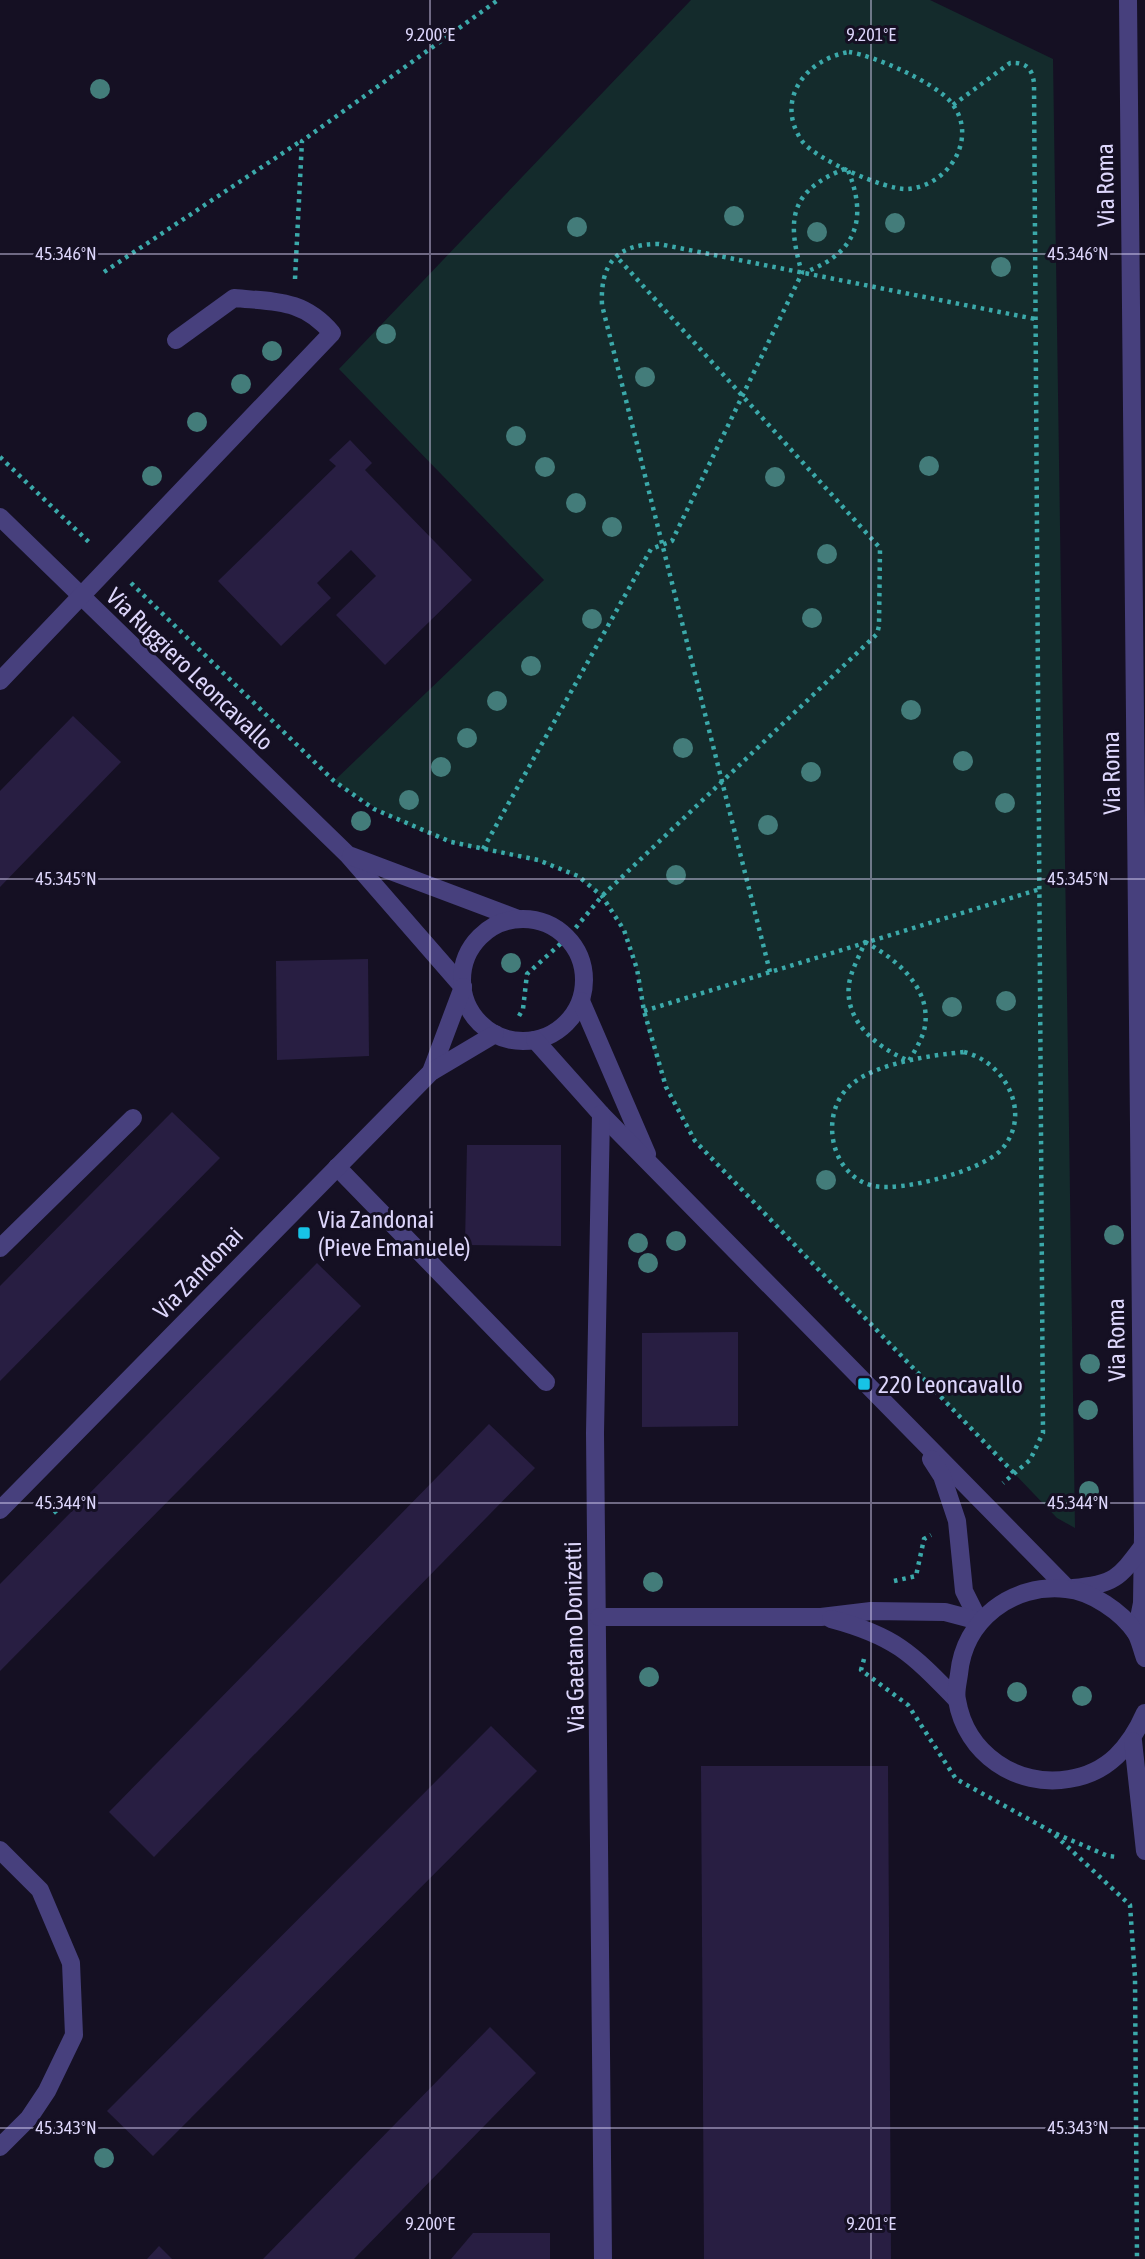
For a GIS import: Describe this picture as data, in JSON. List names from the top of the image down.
{
  "streets": {
    "street": [
      "Via Roma",
      "Via Ruggiero Leoncavallo",
      "Via Zandonai",
      "Via Gaetano Donizetti"
    ]
  },
  "places": {
    "transit": ["Via Zandonai (Pieve Emanuele)", "220 Leoncavallo"]
  },
  "coordinates": [
    "9.200°E",
    "9.201°E",
    "45.346°N",
    "45.345°N",
    "45.344°N",
    "45.343°N"
  ]
}
